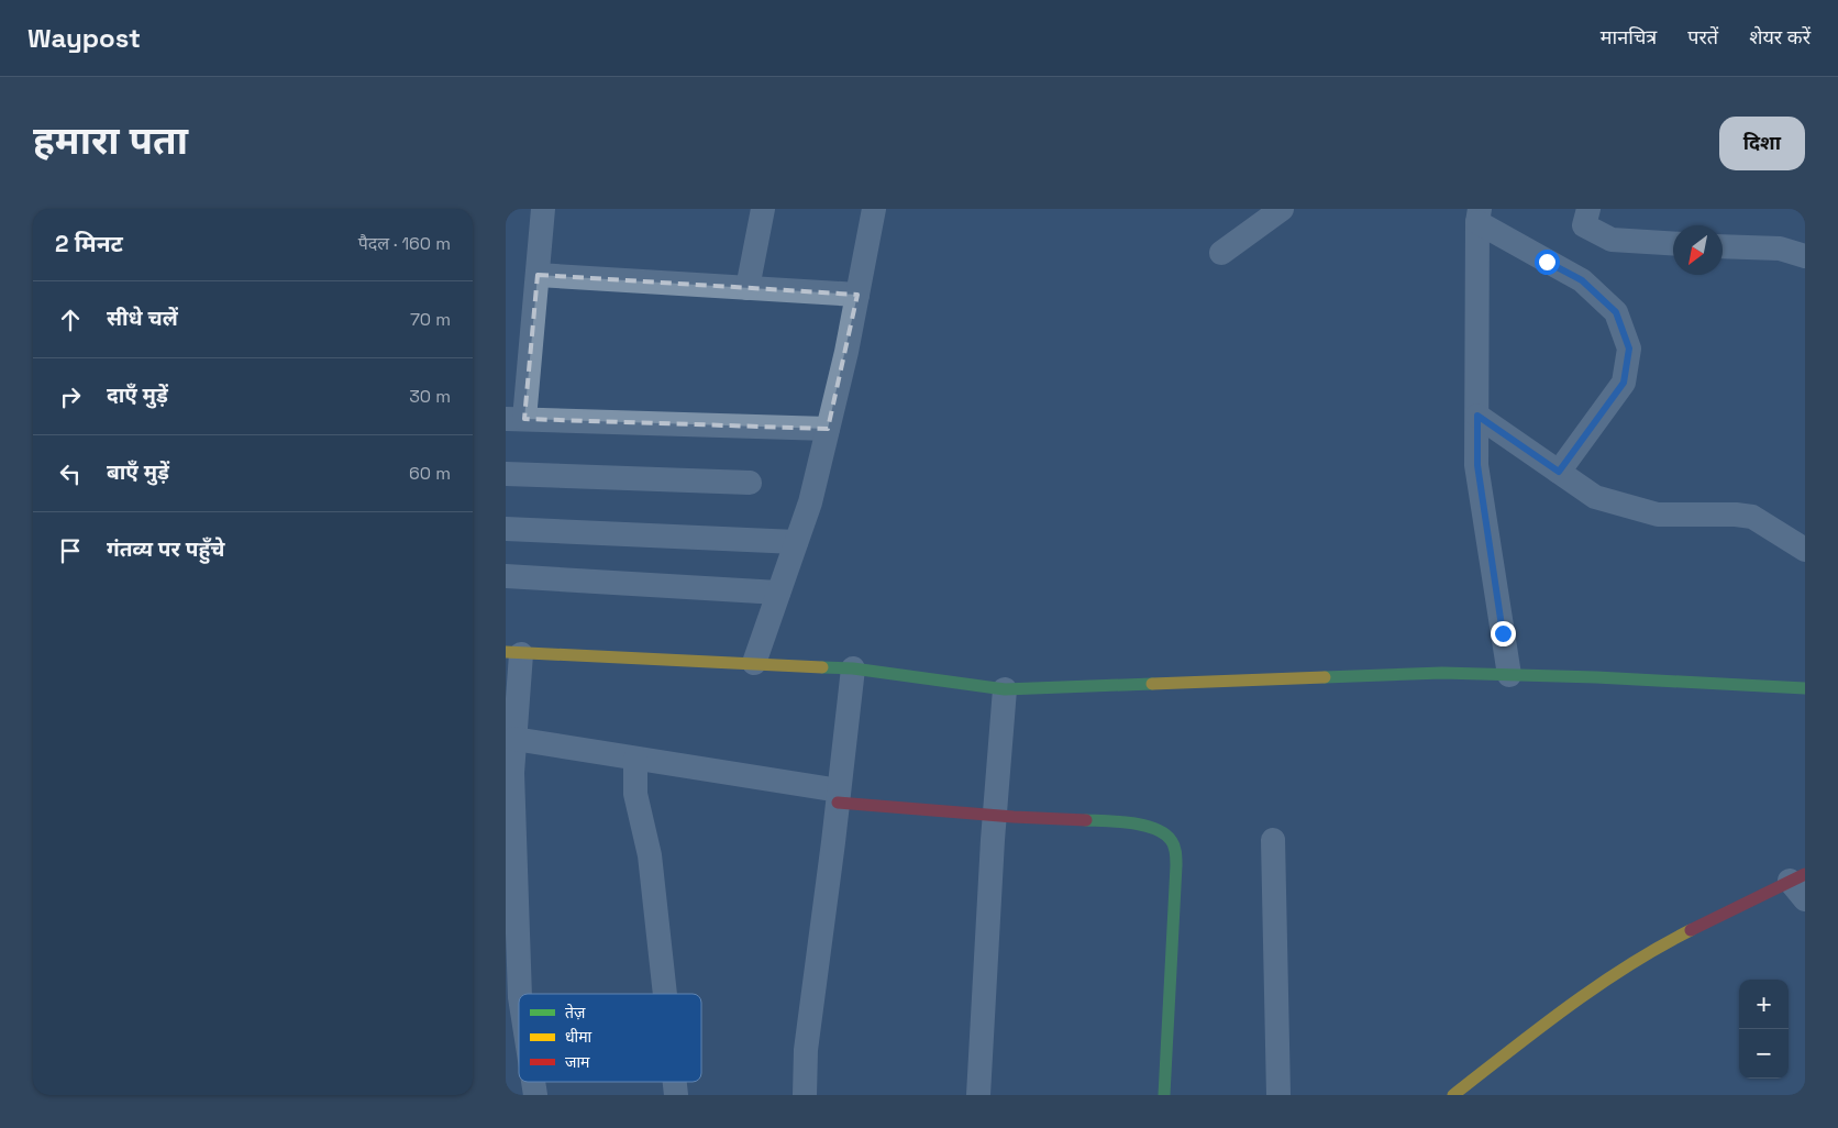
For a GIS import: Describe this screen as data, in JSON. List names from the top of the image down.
{
  "legend": ["तेज़", "धीमा", "जाम"],
  "north": "bottom left",
  "page": {
    "header": "Waypost",
    "nav": ["मानचित्र", "परतें", "शेयर करें"],
    "title": "हमारा पता",
    "buttons": "दिशा",
    "heading": ["2 मिनट", "पैदल · 160 m"],
    "list": [
      ["सीधे चलें", "70 m"],
      ["दाएँ मुड़ें", "30 m"],
      ["बाएँ मुड़ें", "60 m"],
      "गंतव्य पर पहुँचे"
    ],
    "map_buttons": ["+", "−"]
  }
}
